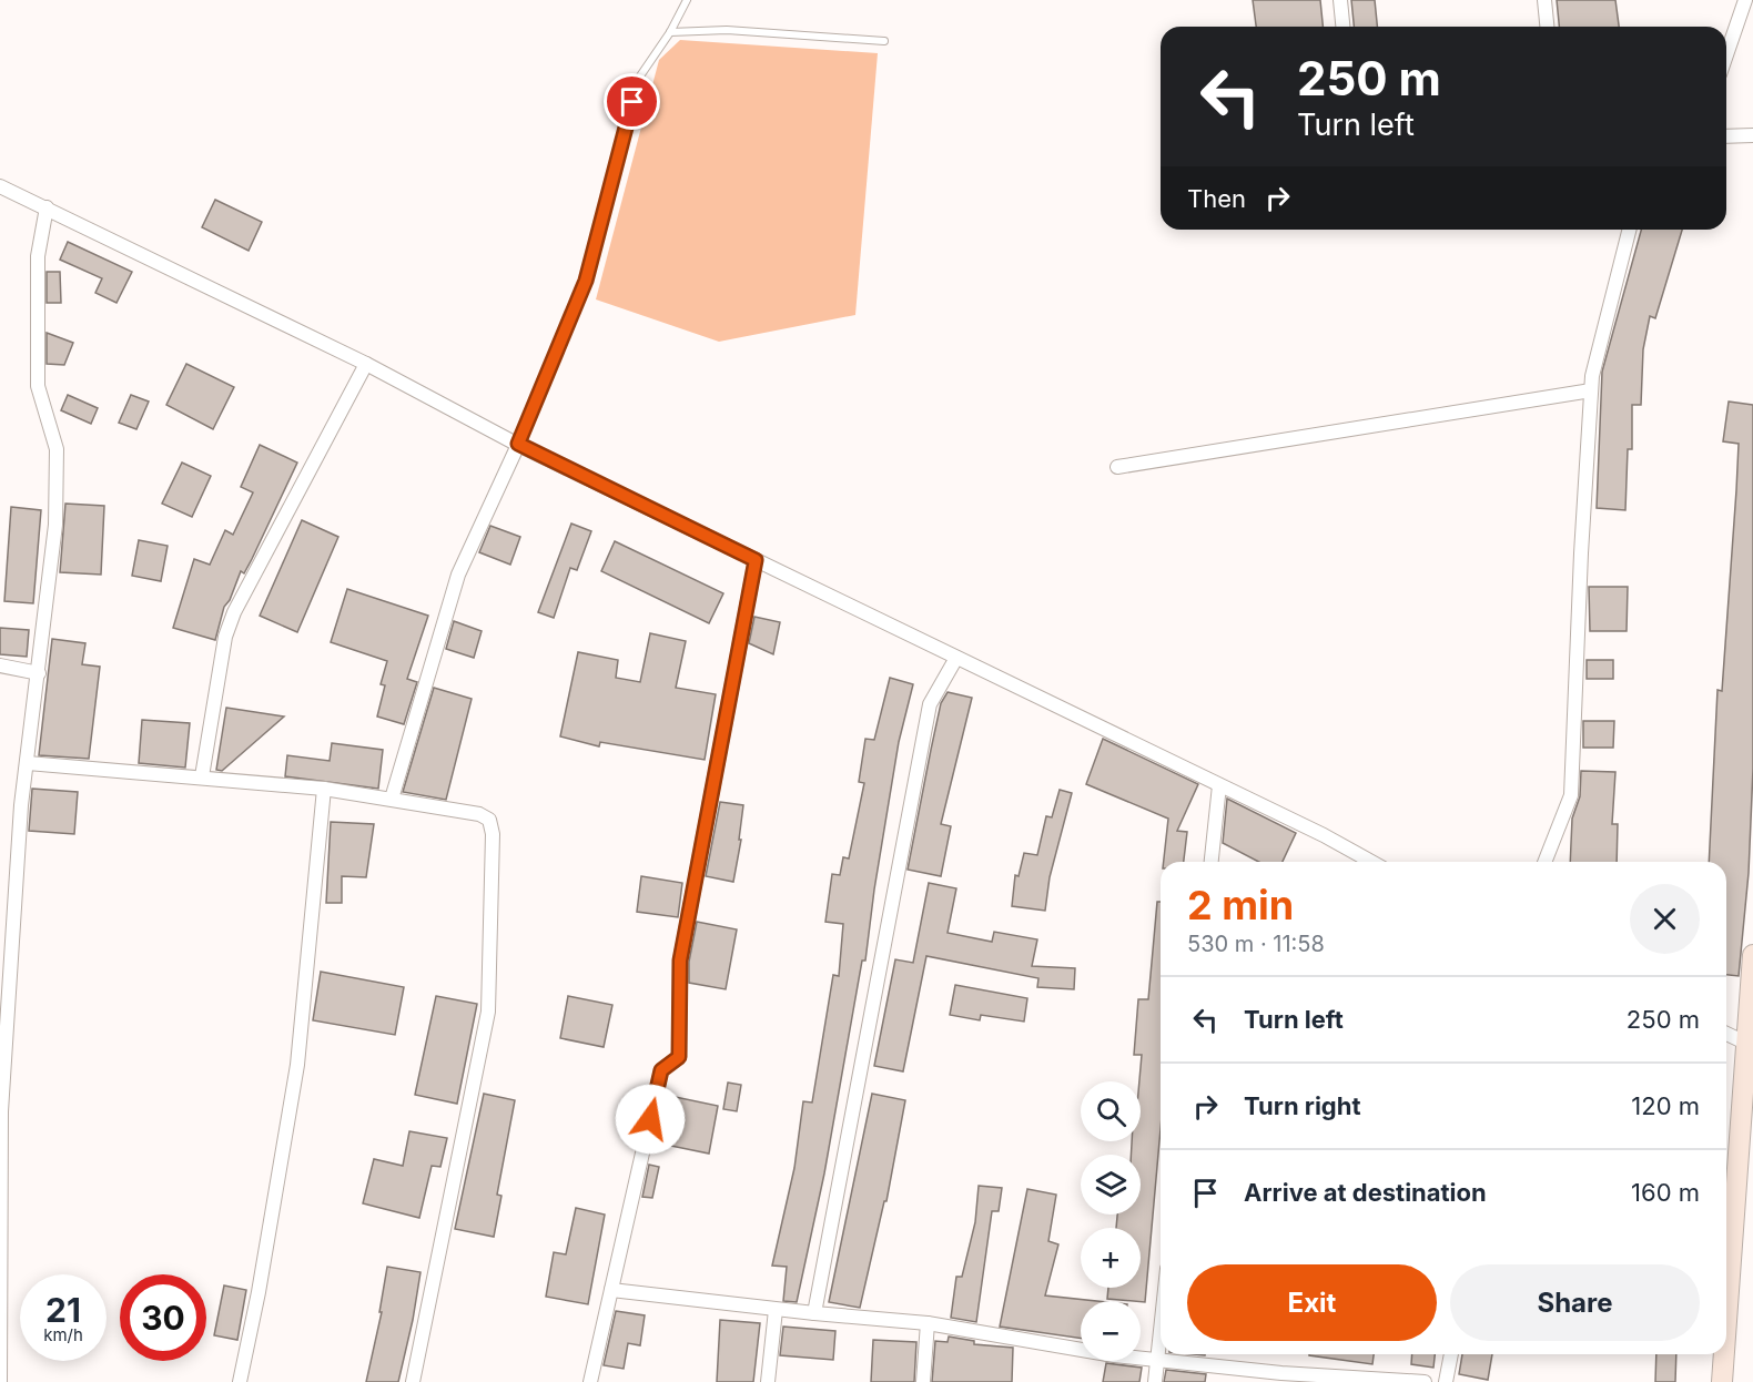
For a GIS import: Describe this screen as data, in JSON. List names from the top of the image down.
{
  "page": {
    "turn": ["250 m", "Turn left"],
    "then": "Then",
    "heading": ["2 min", "530 m · 11:58"],
    "list": [
      {
        "name": "Turn left",
        "value": "250 m"
      },
      {
        "name": "Turn right",
        "value": "120 m"
      },
      {
        "name": "Arrive at destination",
        "value": "160 m"
      }
    ],
    "map_buttons": ["+", "−"],
    "buttons": ["Exit", "Share"],
    "speed": "21 km/h",
    "limit": "30"
  }
}
